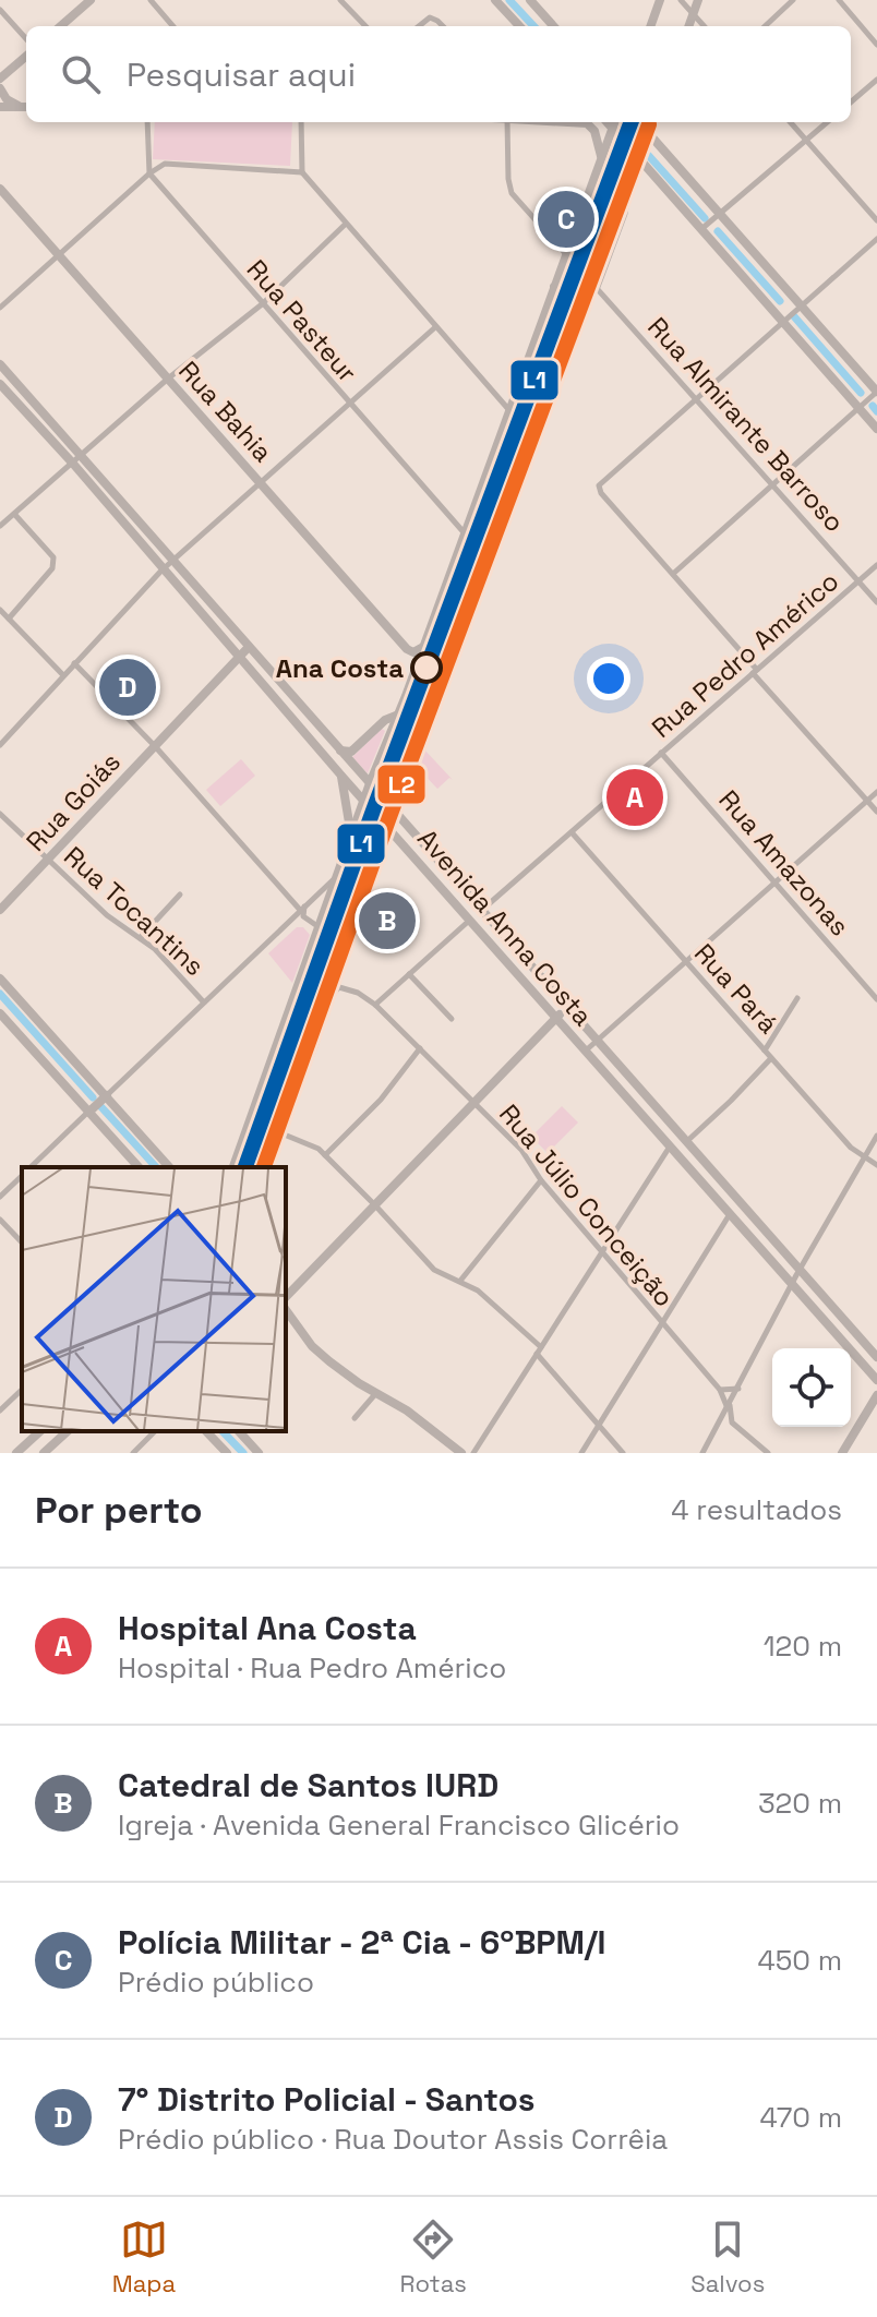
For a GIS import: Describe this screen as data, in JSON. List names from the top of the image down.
{
  "streets": {
    "main road": ["Rua Bahia", "Rua Goiás", "Avenida Anna Costa"],
    "street": [
      "Rua Pasteur",
      "Rua Almirante Barroso",
      "Rua Pedro Américo",
      "Rua Amazonas",
      "Rua Tocantins",
      "Rua Pará",
      "Rua Júlio Conceição"
    ]
  },
  "crossings": [
    ["Rua Almirante Barroso", "Rua Pedro Américo"],
    ["Rua Pedro Américo", "Rua Amazonas"],
    ["Rua Pedro Américo", "Avenida Anna Costa"],
    ["Rua Pedro Américo", "Rua Pará"],
    ["Rua Goiás", "Rua Tocantins"],
    ["Rua Goiás", "Avenida Anna Costa"]
  ],
  "places": ["Ana Costa"],
  "lines": ["transit line L1", "transit line L2"],
  "page": {
    "search": "Pesquisar aqui",
    "pins": [
      "C",
      "D",
      "A",
      "B"
    ],
    "heading": ["Por perto", "4 resultados"],
    "list": [
      {
        "mark": "A",
        "name": "Hospital Ana Costa",
        "note": "Hospital · Rua Pedro Américo",
        "value": "120 m"
      },
      {
        "mark": "B",
        "name": "Catedral de Santos IURD",
        "note": "Igreja · Avenida General Francisco Glicério",
        "value": "320 m"
      },
      {
        "mark": "C",
        "name": "Polícia Militar - 2ª Cia - 6ºBPM/I",
        "note": "Prédio público",
        "value": "450 m"
      },
      {
        "mark": "D",
        "name": "7° Distrito Policial - Santos",
        "note": "Prédio público · Rua Doutor Assis Corrêia",
        "value": "470 m"
      }
    ],
    "nav": ["Mapa", "Rotas", "Salvos"]
  }
}
